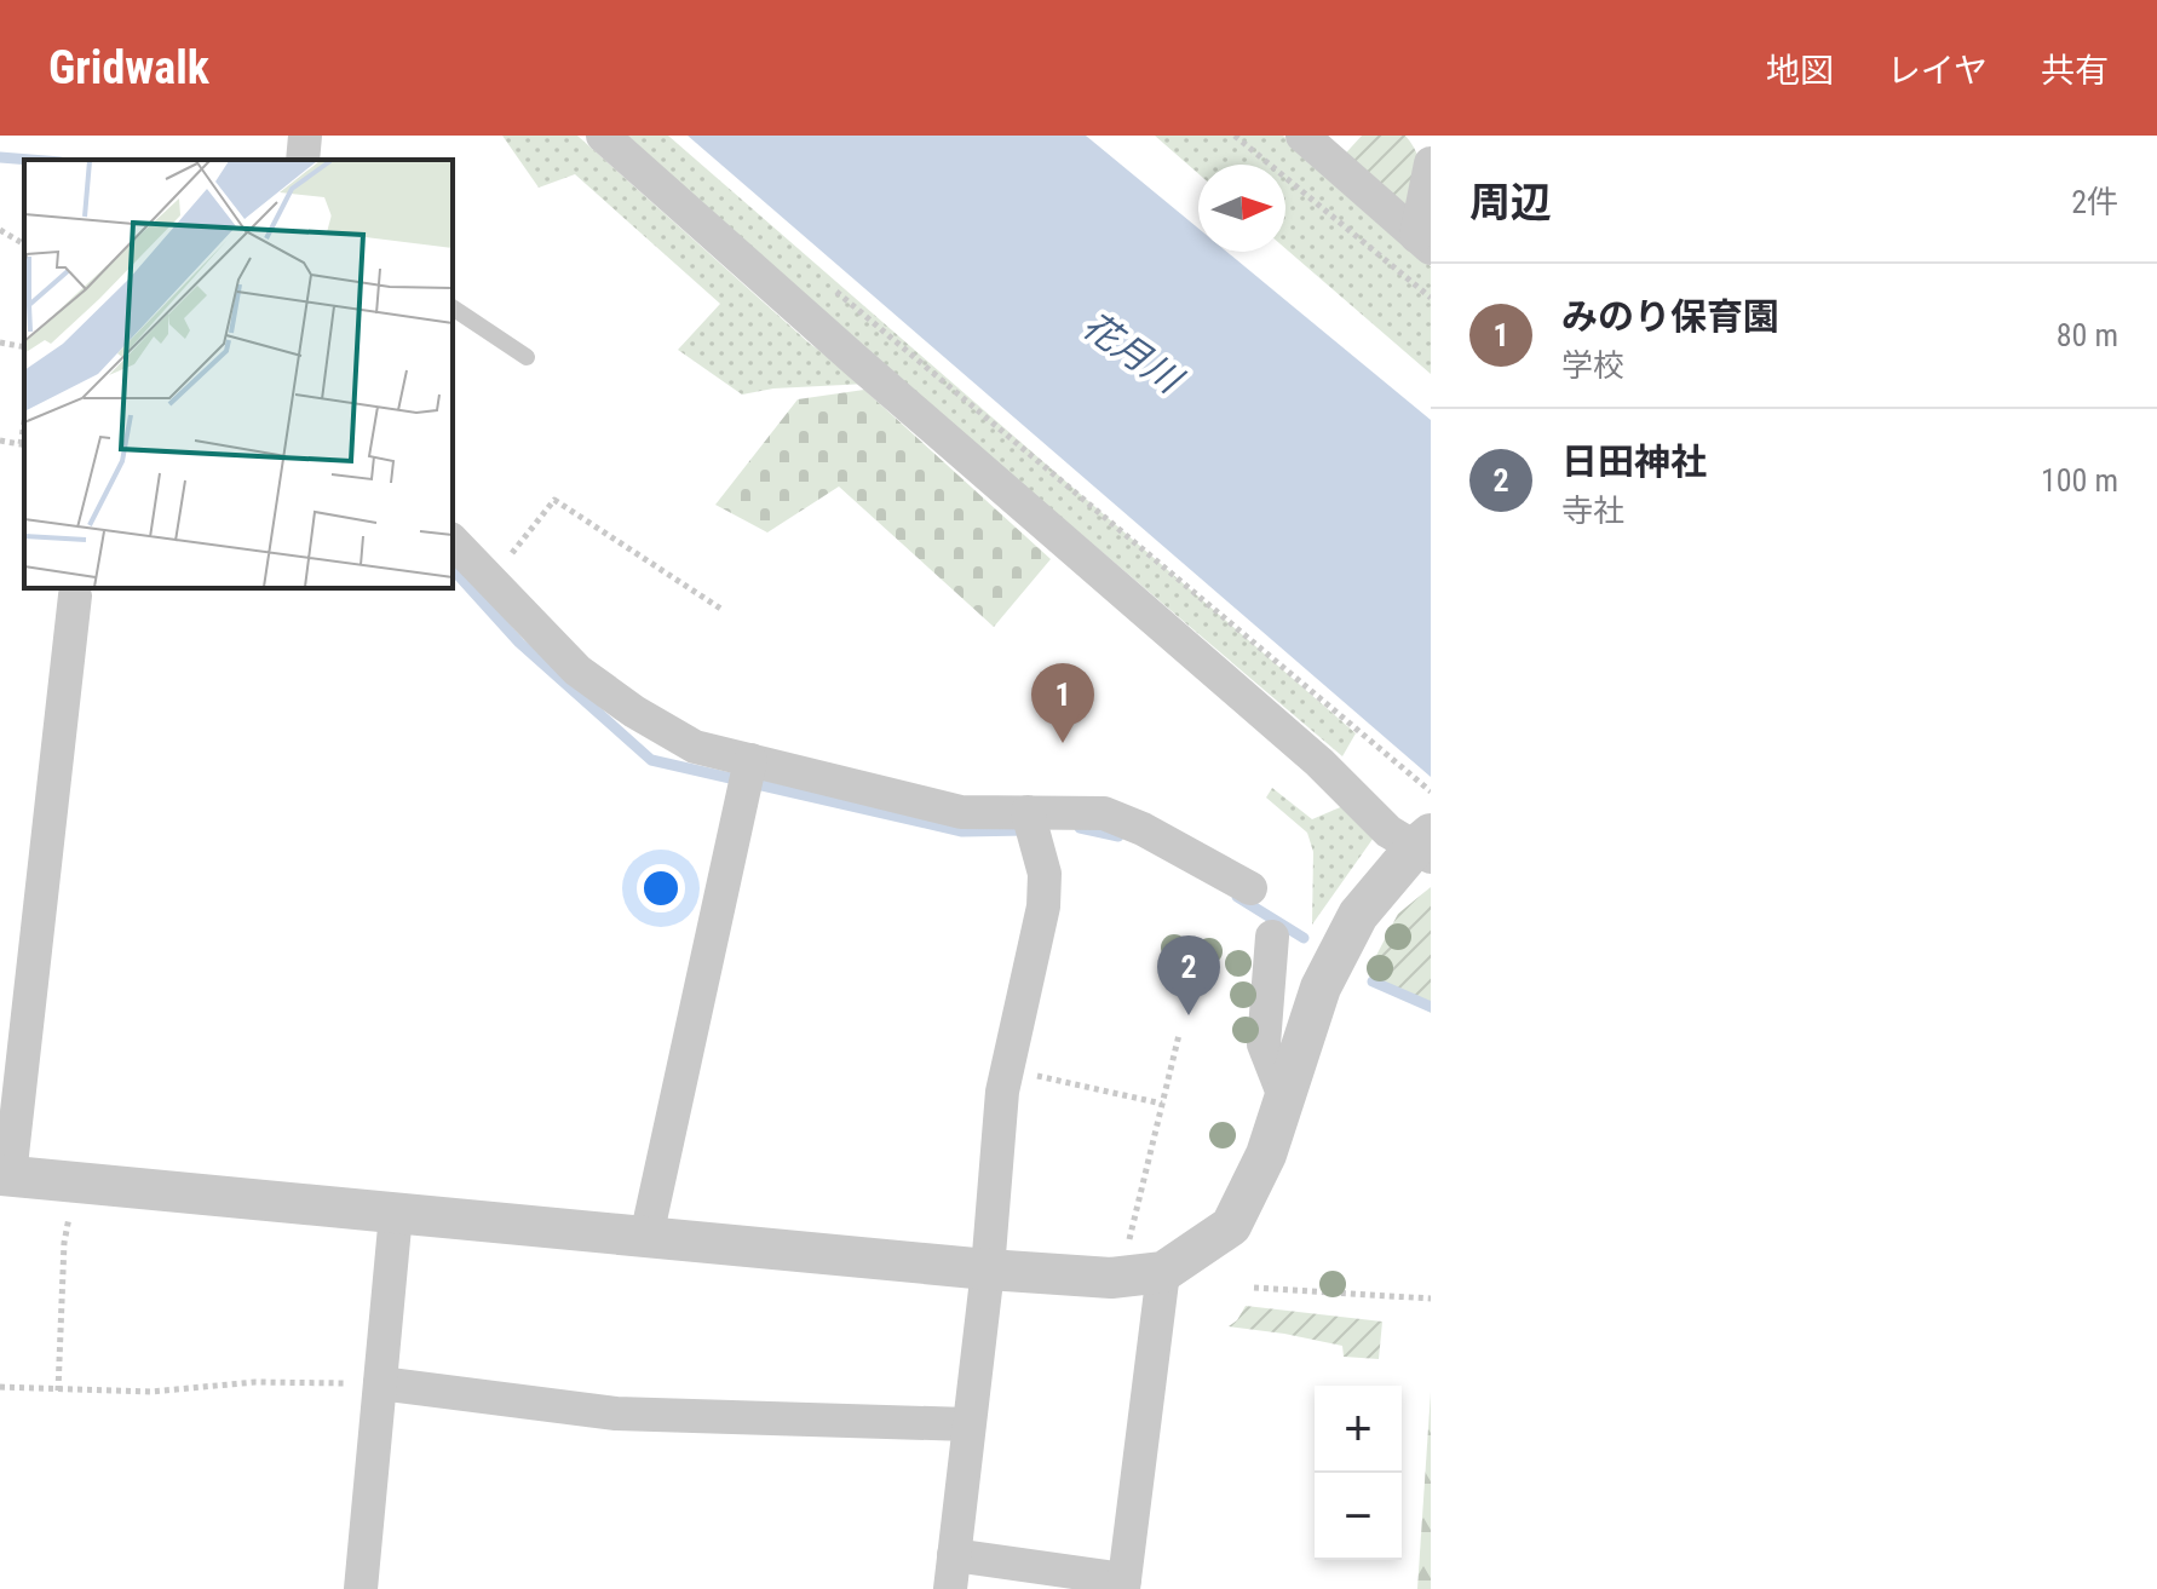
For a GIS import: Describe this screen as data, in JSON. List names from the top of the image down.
{
  "water": ["花月川"],
  "north": "right",
  "page": {
    "header": "Gridwalk",
    "nav": ["地図", "レイヤ", "共有"],
    "heading": ["周辺", "2件"],
    "list": [
      {
        "mark": "1",
        "name": "みのり保育園",
        "note": "学校",
        "value": "80 m"
      },
      {
        "mark": "2",
        "name": "日田神社",
        "note": "寺社",
        "value": "100 m"
      }
    ],
    "pins": ["1", "2"],
    "map_buttons": ["+", "−"]
  }
}
